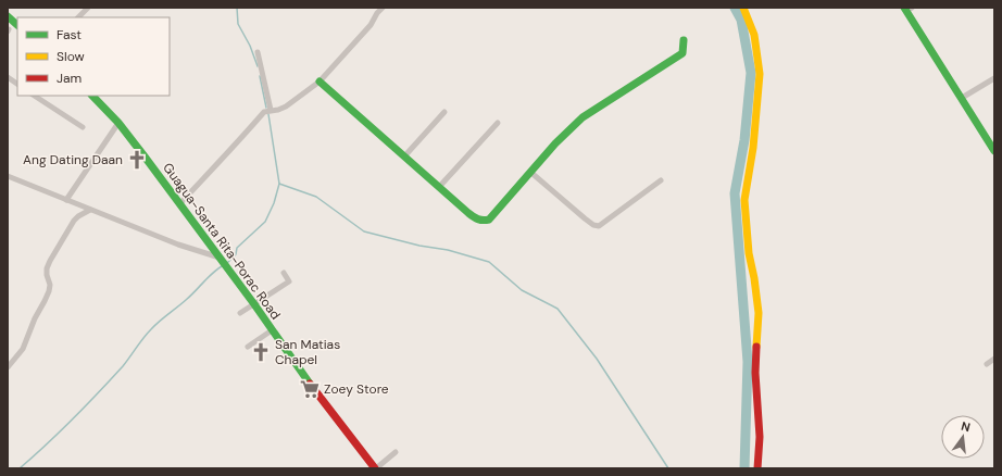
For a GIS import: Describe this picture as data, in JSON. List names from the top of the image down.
{
  "streets": {
    "street": ["Guagua-Santa Rita-Porac Road"]
  },
  "places": {
    "church": ["Ang Dating Daan", "San Matias Chapel"],
    "supermarket": ["Zoey Store"]
  },
  "legend": ["Fast", "Slow", "Jam"],
  "north": "top"
}
